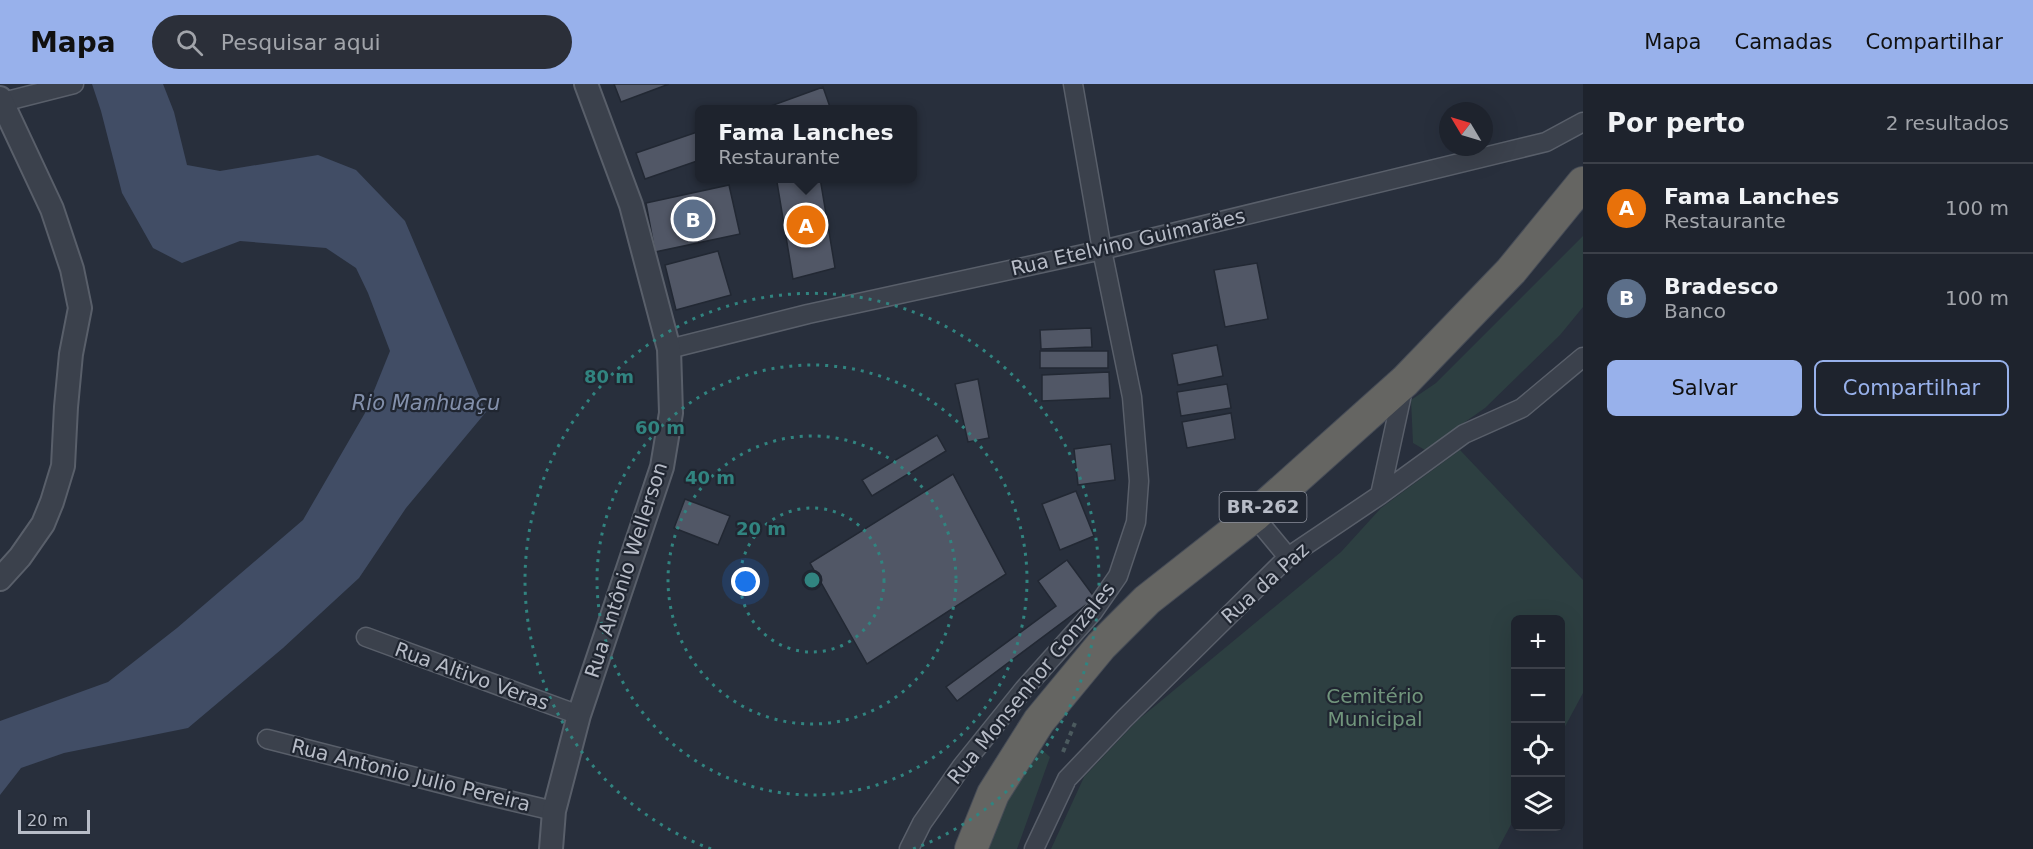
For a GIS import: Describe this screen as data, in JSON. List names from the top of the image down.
{
  "streets": {
    "highway": ["BR-262"],
    "street": [
      "Rua Etelvino Guimarães",
      "Rua Antônio Wellerson",
      "Rua da Paz",
      "Rua Altivo Veras",
      "Rua Monsenhor Gonzales",
      "Rua Antonio Julio Pereira"
    ]
  },
  "crossings": [
    ["Rua Etelvino Guimarães", "Rua Antônio Wellerson"],
    ["Rua Etelvino Guimarães", "Rua Monsenhor Gonzales"],
    ["Rua Antônio Wellerson", "Rua Altivo Veras"],
    ["Rua Antônio Wellerson", "Rua Antonio Julio Pereira"]
  ],
  "water": ["Rio Manhuaçu"],
  "parks": ["Cemitério Municipal"],
  "scale_bar": "20 m",
  "north": "top left",
  "page": {
    "header": "Mapa",
    "search": "Pesquisar aqui",
    "nav": ["Mapa", "Camadas", "Compartilhar"],
    "heading": ["Por perto", "2 resultados"],
    "popup": ["Fama Lanches", "Restaurante"],
    "list": [
      {
        "mark": "A",
        "name": "Fama Lanches",
        "note": "Restaurante",
        "value": "100 m"
      },
      {
        "mark": "B",
        "name": "Bradesco",
        "note": "Banco",
        "value": "100 m"
      }
    ],
    "pins": ["B", "A"],
    "buttons": ["Salvar", "Compartilhar"],
    "map_buttons": ["+", "−"],
    "scale": "20 m"
  },
  "rings": [
    "80 m",
    "60 m",
    "40 m",
    "20 m"
  ]
}
